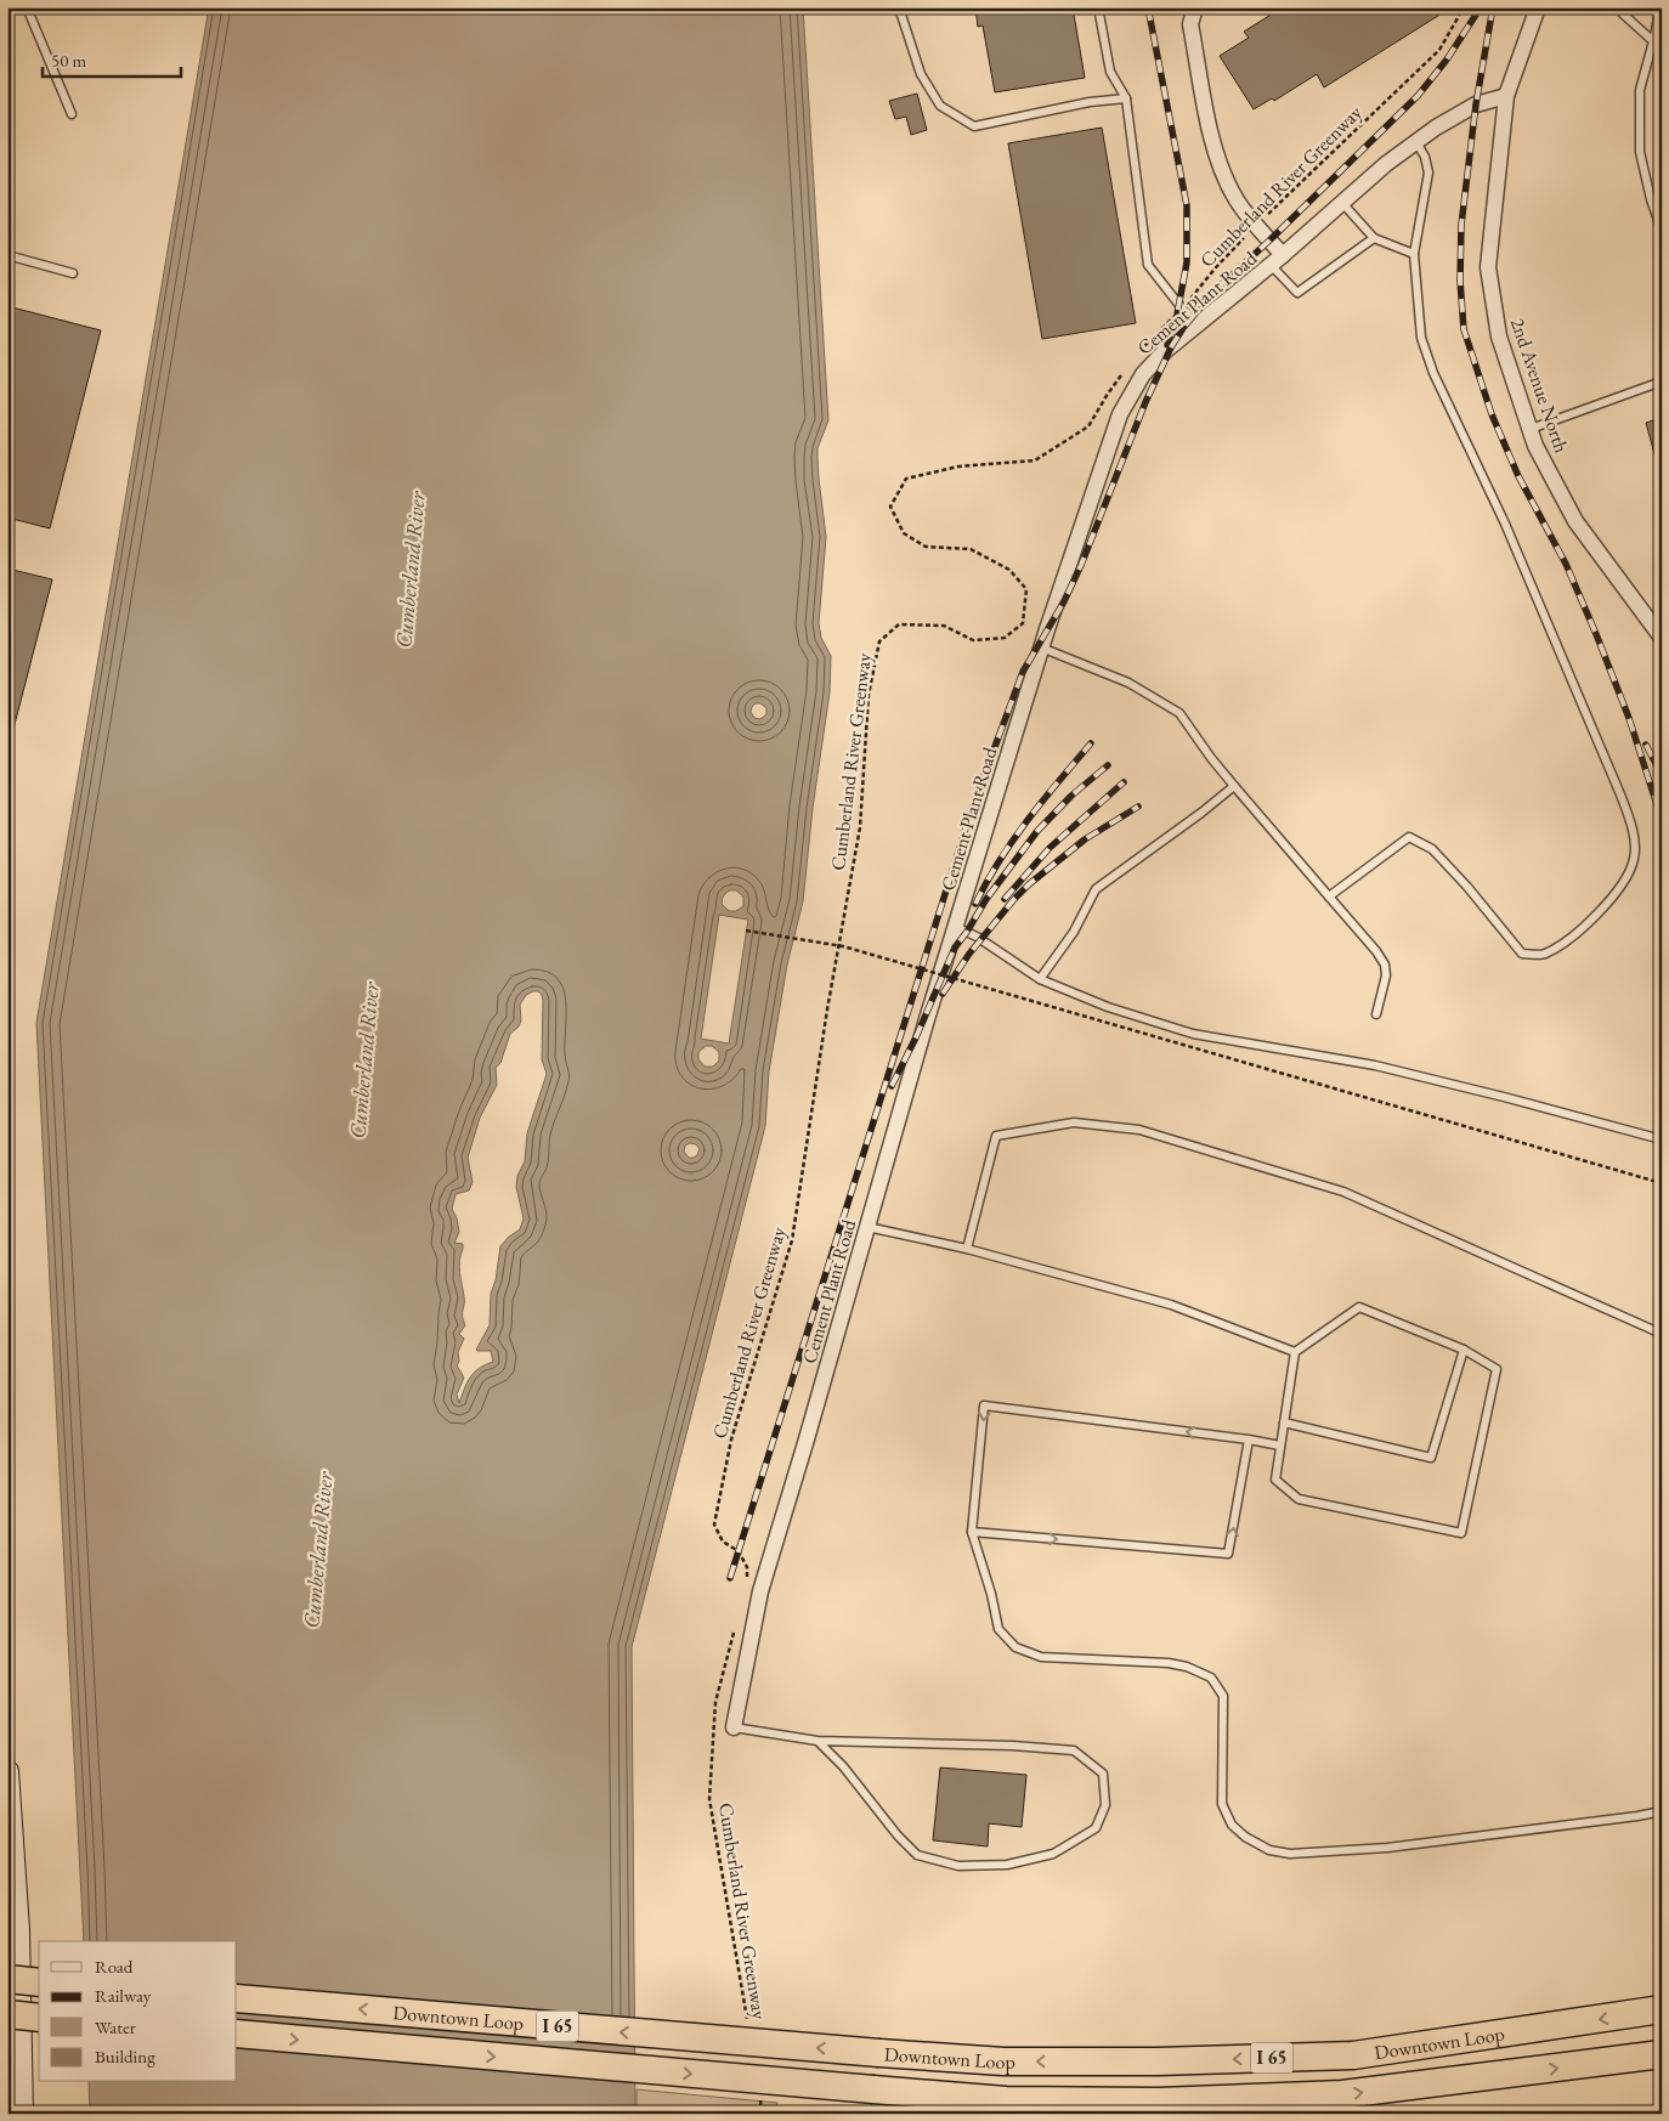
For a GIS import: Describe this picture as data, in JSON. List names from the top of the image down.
{
  "streets": {
    "highway": ["Downtown Loop", "I 65"],
    "street": ["Cement Plant Road", "2nd Avenue North"],
    "path": ["Cumberland River Greenway"]
  },
  "crossings": [
    ["Cement Plant Road", "2nd Avenue North"]
  ],
  "water": ["Cumberland River"],
  "legend": [
    "Road",
    "Railway",
    "Water",
    "Building"
  ],
  "scale_bar": "50 m"
}
